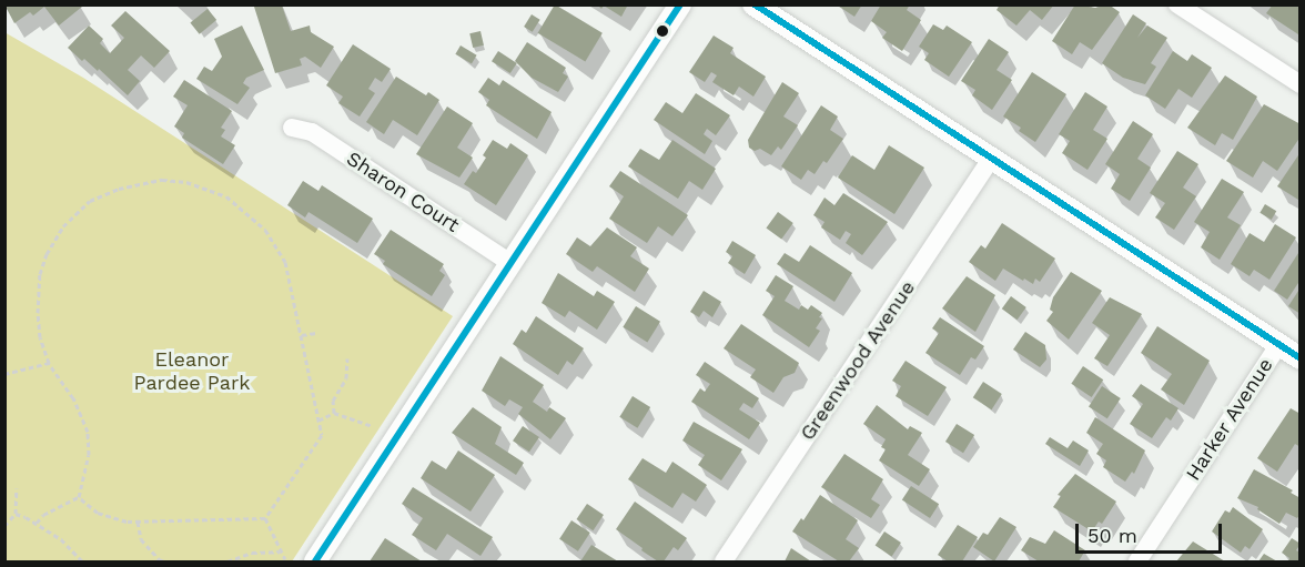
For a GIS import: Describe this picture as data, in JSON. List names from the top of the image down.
{
  "streets": {
    "street": ["Sharon Court", "Greenwood Avenue", "Harker Avenue"]
  },
  "parks": ["Eleanor Pardee Park"],
  "scale_bar": "50 m"
}
